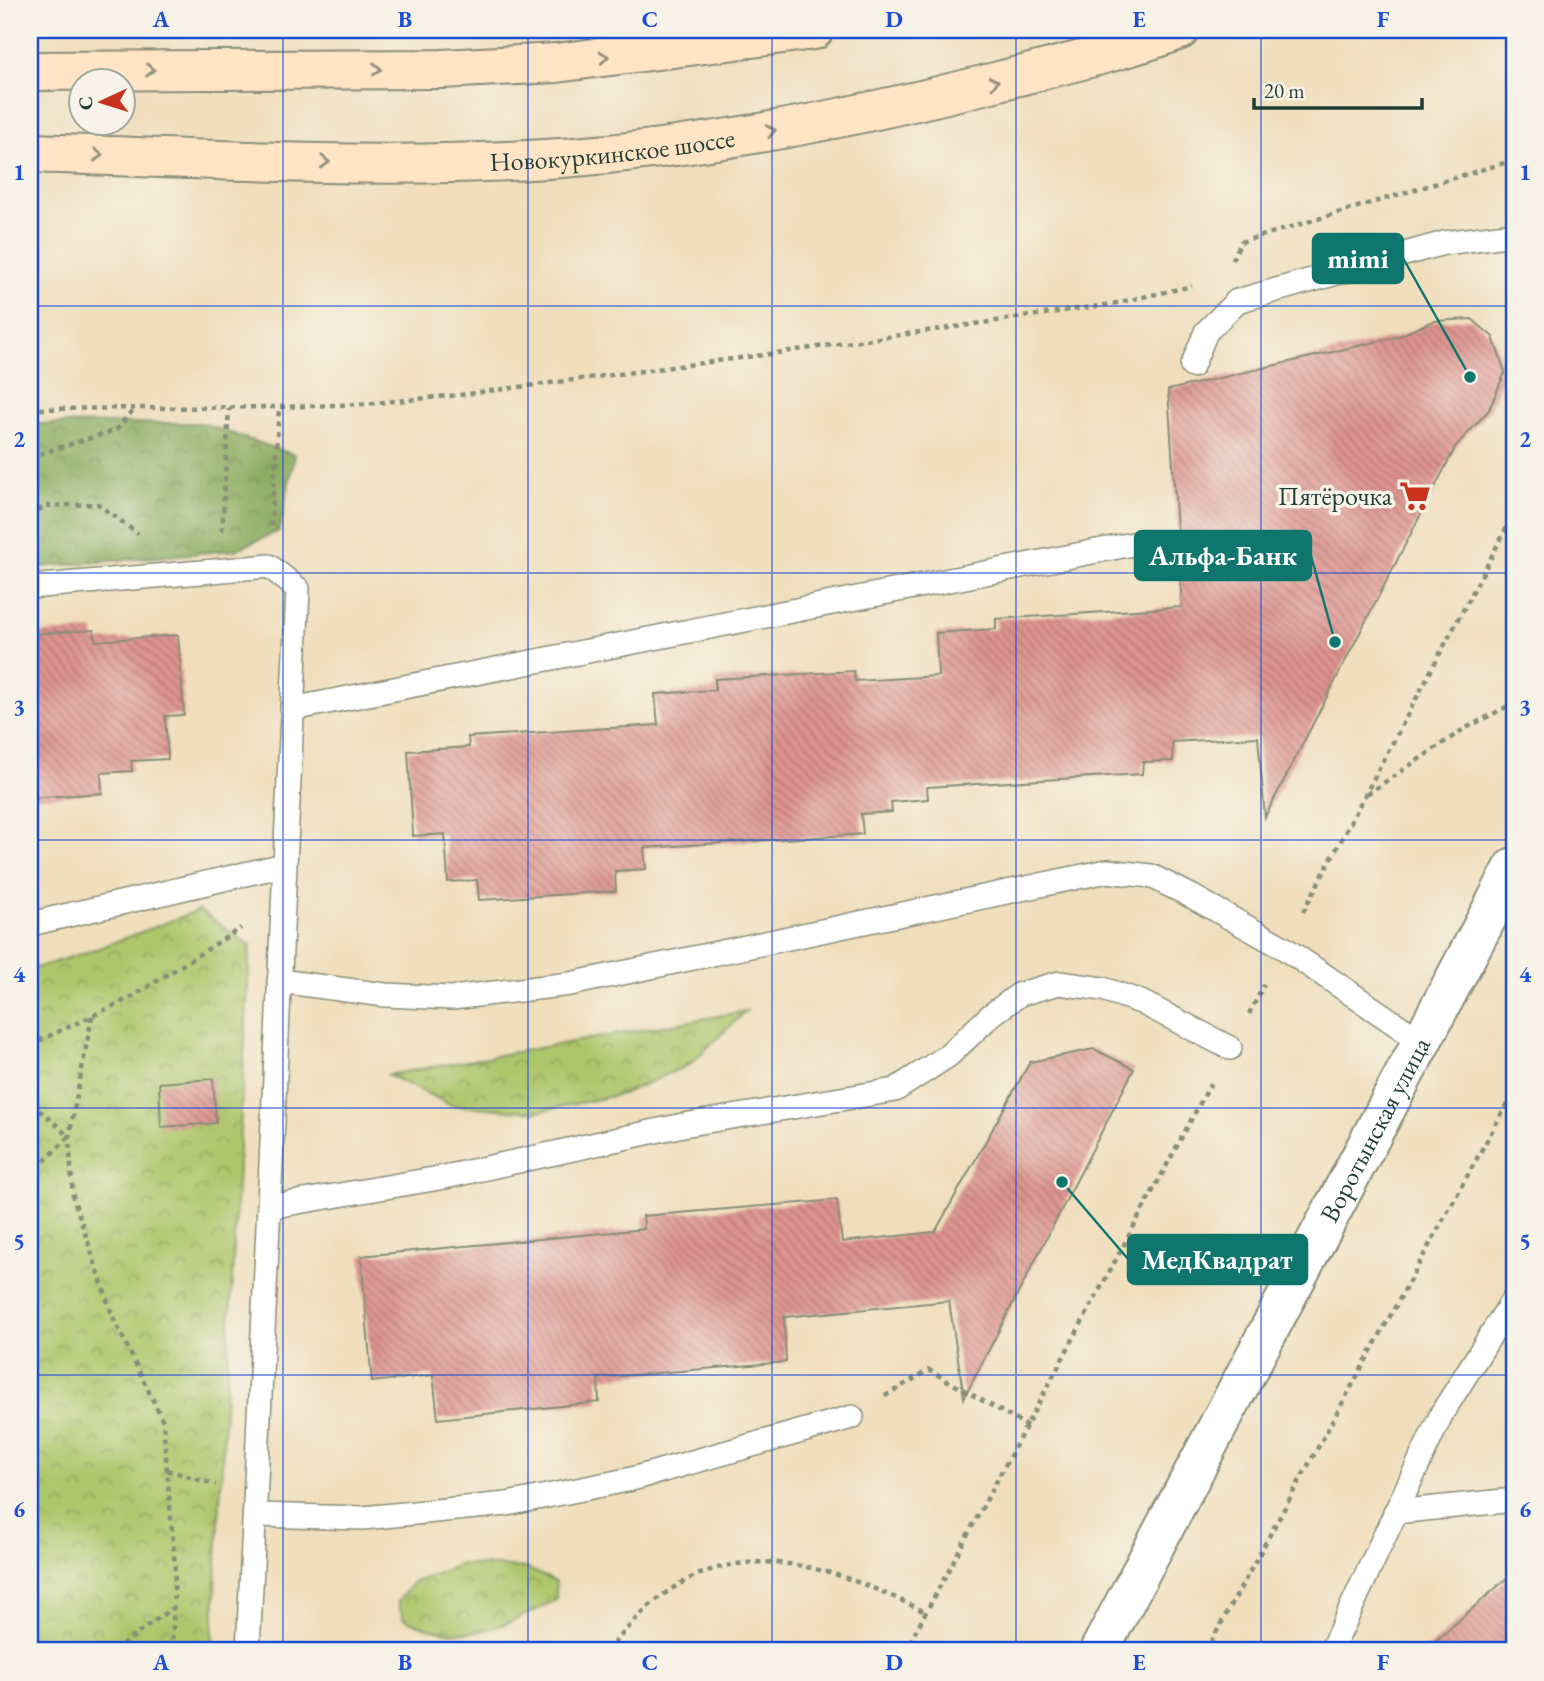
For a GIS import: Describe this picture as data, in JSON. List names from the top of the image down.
{
  "streets": {
    "main road": ["Новокуркинское шоссе"],
    "street": ["Воротынская улица"]
  },
  "places": {
    "other": ["mimi", "Альфа-Банк", "МедКвадрат"],
    "supermarket": ["Пятёрочка"]
  },
  "scale_bar": "20 m",
  "north": "left",
  "grid": {
    "columns": [
      "A",
      "B",
      "C",
      "D",
      "E",
      "F"
    ],
    "rows": [
      "1",
      "2",
      "3",
      "4",
      "5",
      "6"
    ]
  }
}
